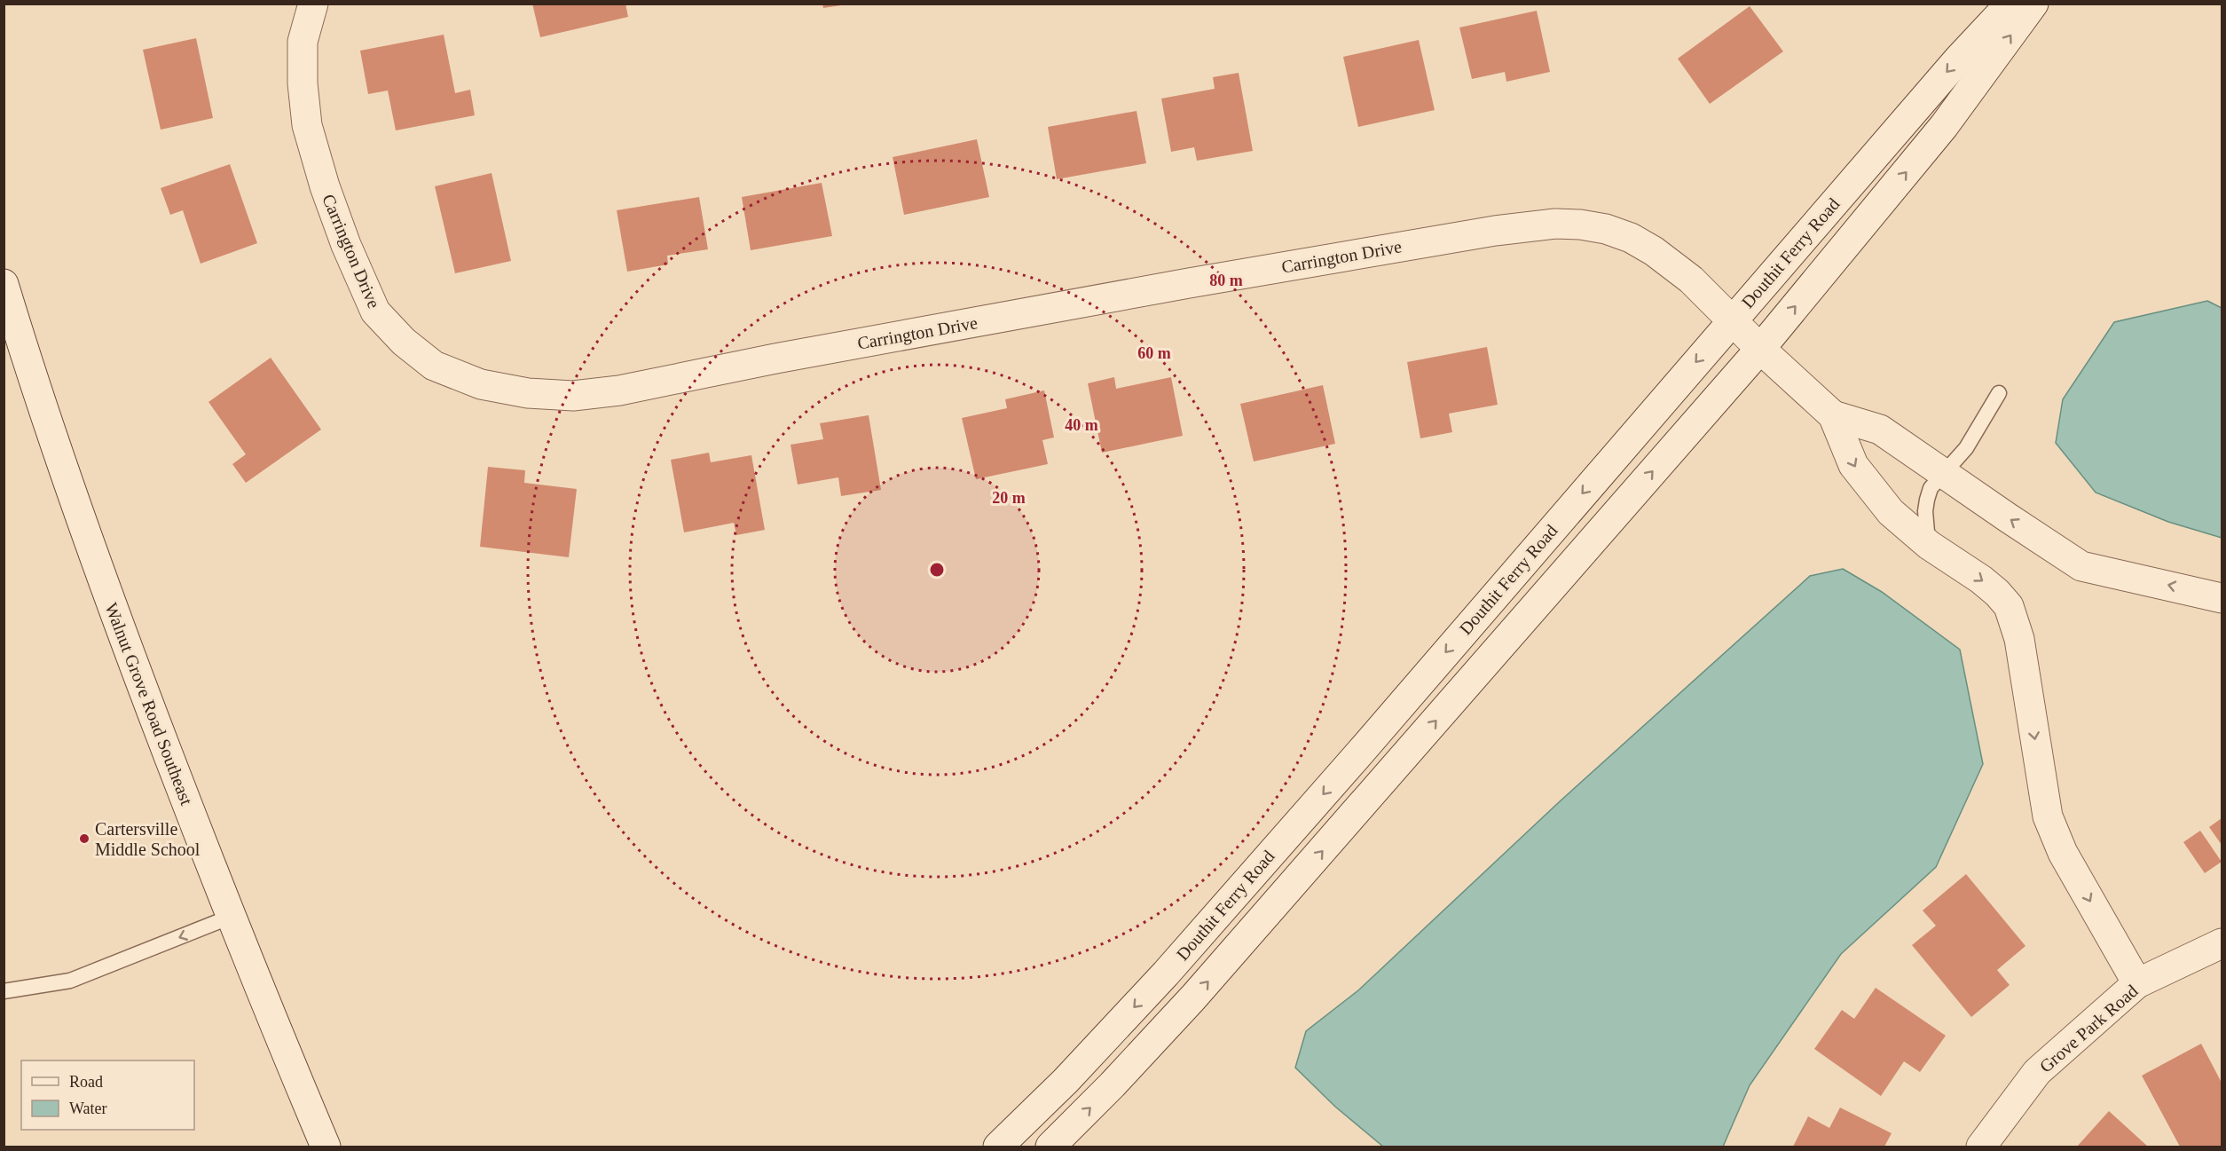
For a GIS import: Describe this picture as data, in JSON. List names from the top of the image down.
{
  "streets": {
    "street": [
      "Carrington Drive",
      "Douthit Ferry Road",
      "Walnut Grove Road Southeast",
      "Grove Park Road"
    ]
  },
  "crossings": [
    ["Carrington Drive", "Douthit Ferry Road"]
  ],
  "places": ["Cartersville Middle School"],
  "legend": ["Road", "Water"],
  "rings": [
    "80 m",
    "60 m",
    "40 m",
    "20 m"
  ]
}
